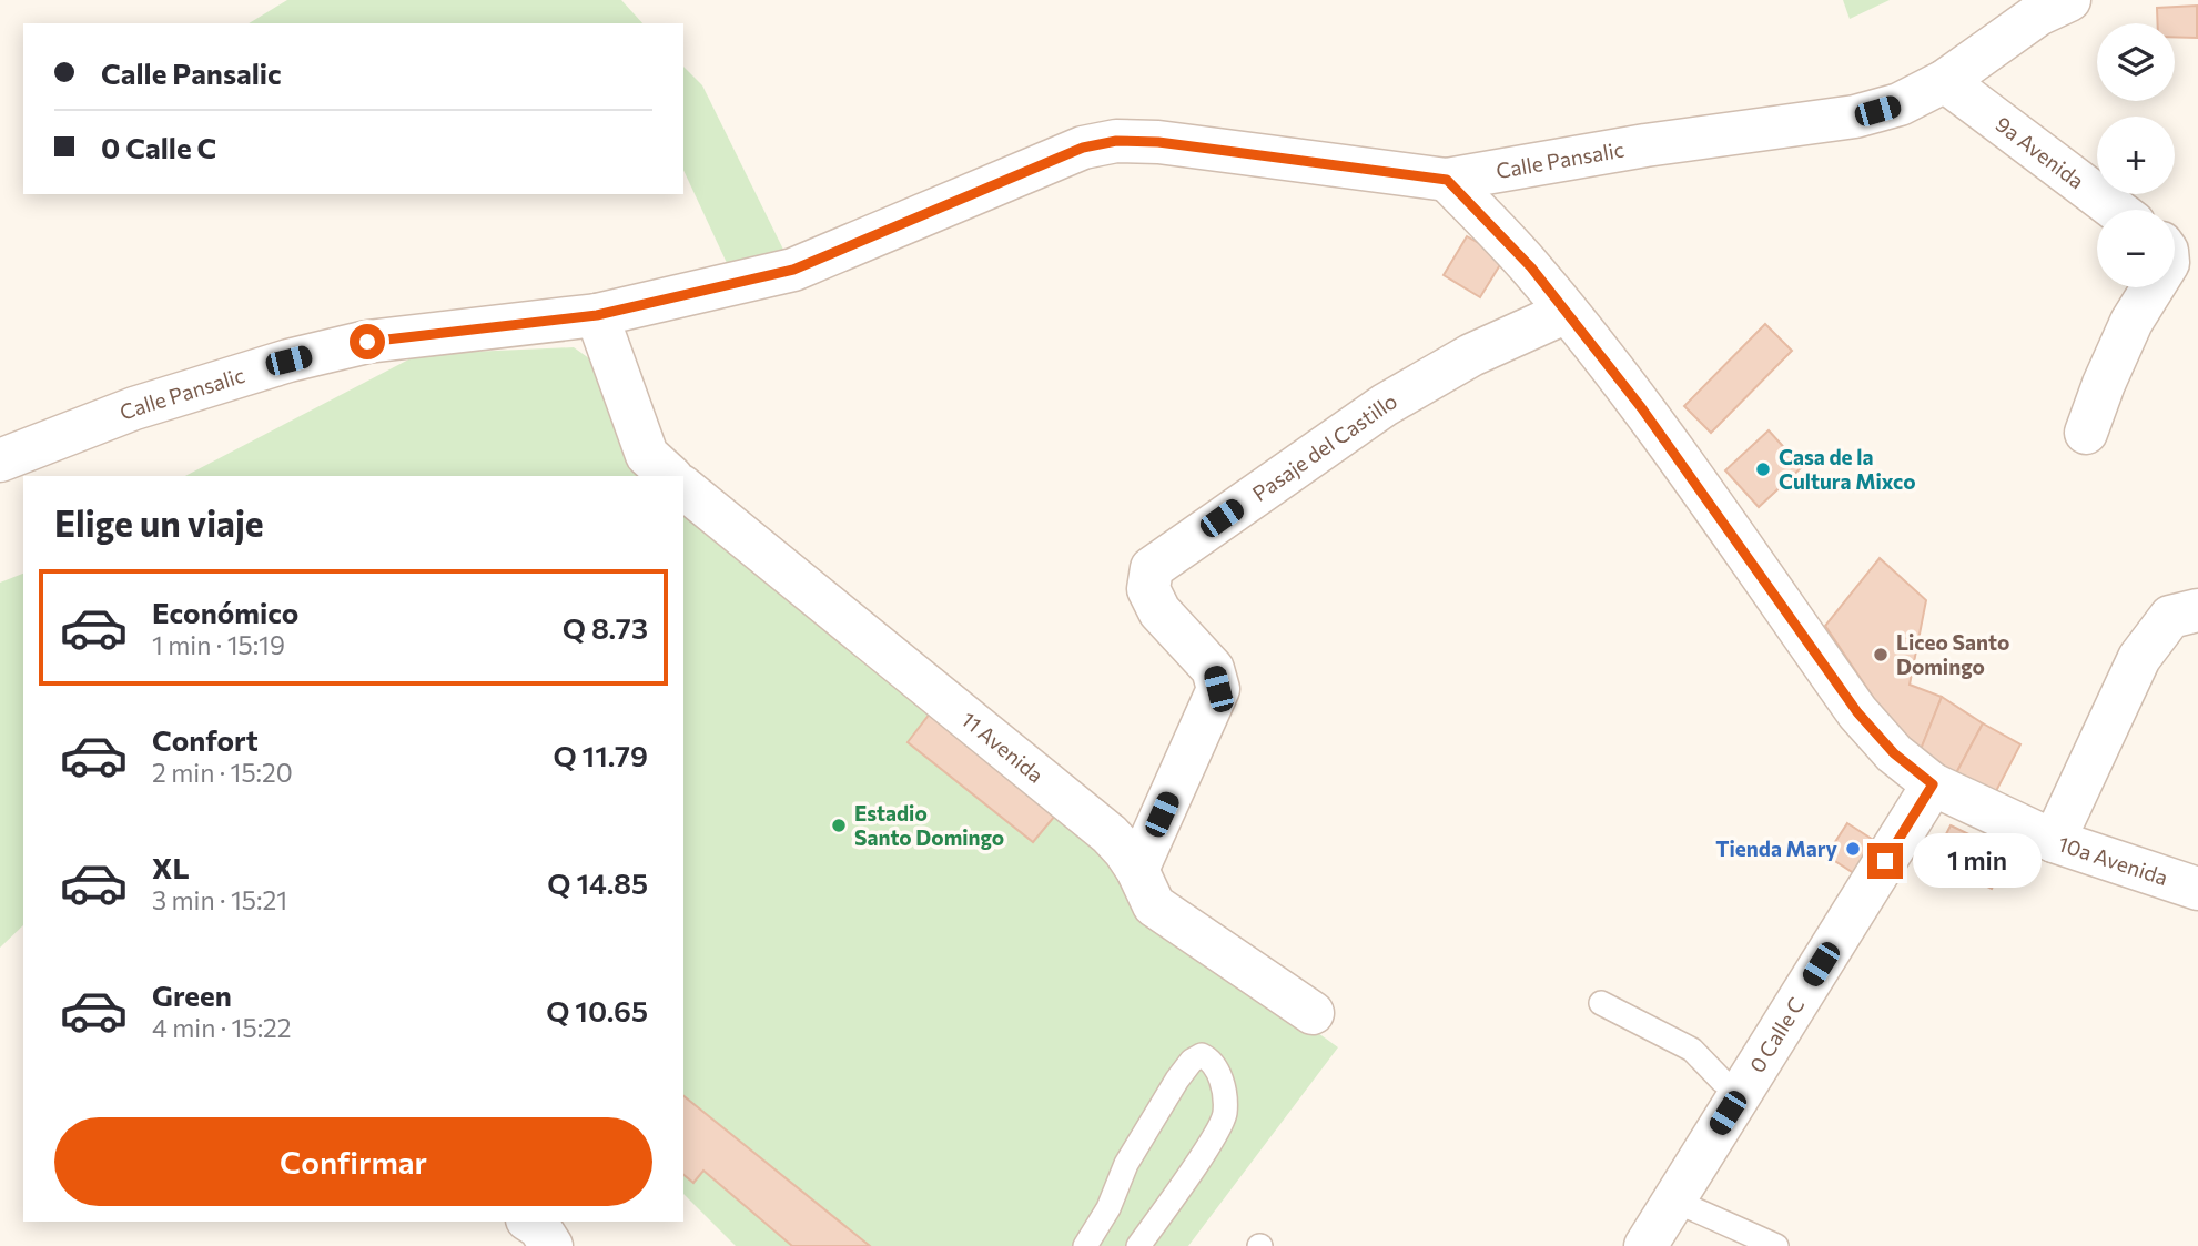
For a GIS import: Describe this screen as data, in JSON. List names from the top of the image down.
{
  "streets": {
    "street": [
      "9a Avenida",
      "Calle Pansalic",
      "Pasaje del Castillo",
      "11 Avenida",
      "10a Avenida",
      "0 Calle C"
    ]
  },
  "crossings": [
    ["9a Avenida", "Calle Pansalic"],
    ["Calle Pansalic", "10a Avenida"],
    ["Pasaje del Castillo", "11 Avenida"],
    ["Pasaje del Castillo", "10a Avenida"],
    ["10a Avenida", "0 Calle C"]
  ],
  "places": [
    "Casa de la Cultura Mixco",
    "Liceo Santo Domingo",
    "Estadio Santo Domingo",
    "Tienda Mary"
  ],
  "page": {
    "map_buttons": ["+", "−"],
    "banner": ["Calle Pansalic", "0 Calle C"],
    "heading": "Elige un viaje",
    "list": [
      {
        "name": "Económico",
        "note": "1 min · 15:19",
        "value": "Q 8.73"
      },
      {
        "name": "Confort",
        "note": "2 min · 15:20",
        "value": "Q 11.79"
      },
      {
        "name": "XL",
        "note": "3 min · 15:21",
        "value": "Q 14.85"
      },
      {
        "name": "Green",
        "note": "4 min · 15:22",
        "value": "Q 10.65"
      }
    ],
    "bubble": "1 min",
    "buttons": "Confirmar"
  }
}
